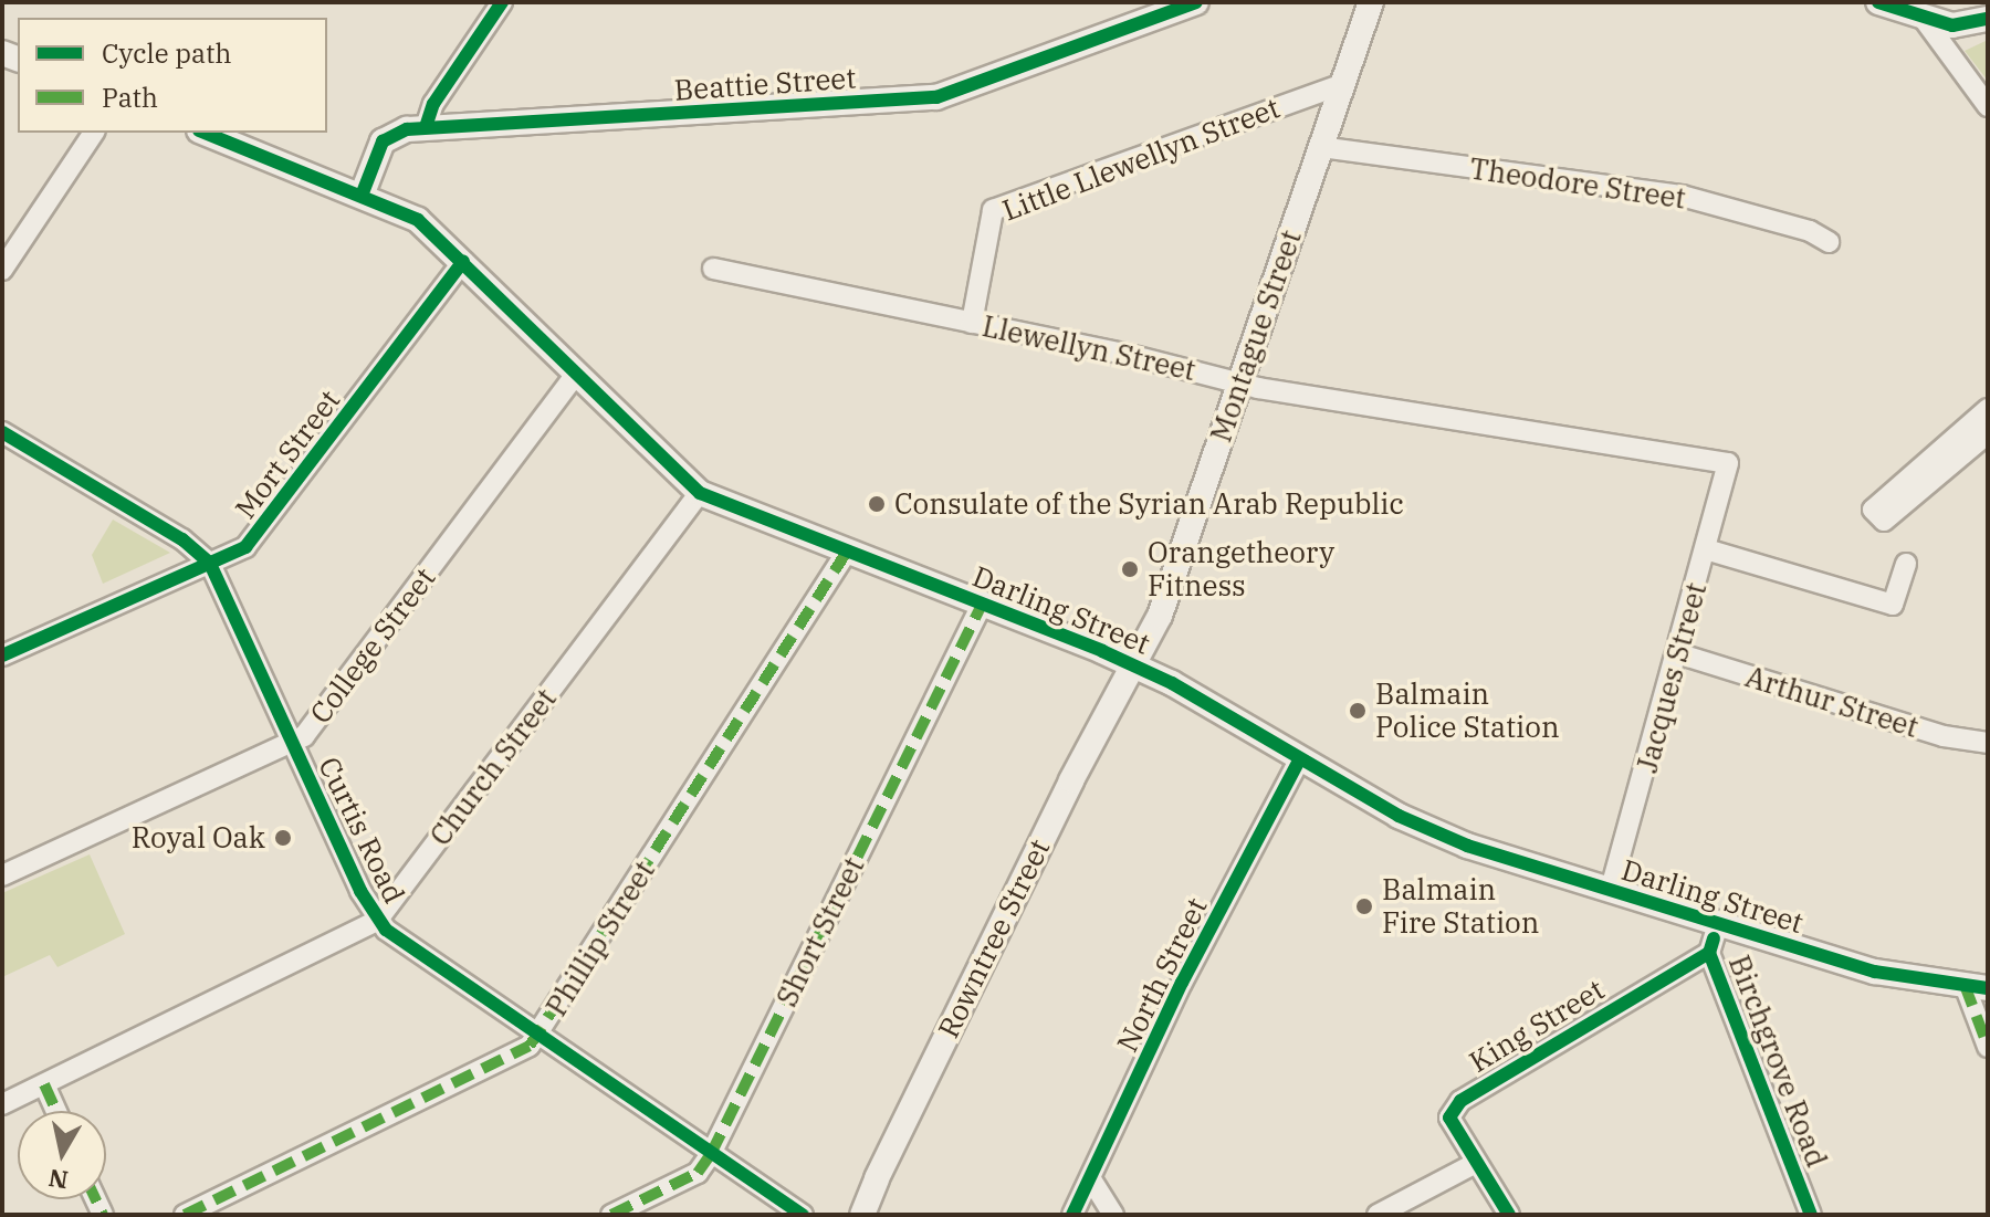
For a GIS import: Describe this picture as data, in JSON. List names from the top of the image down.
{
  "streets": {
    "street": [
      "Beattie Street",
      "Little Llewellyn Street",
      "Theodore Street",
      "Montague Street",
      "Llewellyn Street",
      "Mort Street",
      "Darling Street",
      "College Street",
      "Jacques Street",
      "Arthur Street",
      "Church Street",
      "Curtis Road",
      "Short Street",
      "Phillip Street",
      "Rowntree Street",
      "North Street",
      "King Street",
      "Birchgrove Road"
    ]
  },
  "crossings": [
    ["Beattie Street", "Darling Street"],
    ["Little Llewellyn Street", "Montague Street"],
    ["Little Llewellyn Street", "Llewellyn Street"],
    ["Theodore Street", "Montague Street"],
    ["Montague Street", "Llewellyn Street"],
    ["Montague Street", "Darling Street"],
    ["Montague Street", "Rowntree Street"],
    ["Llewellyn Street", "Jacques Street"],
    ["Mort Street", "Darling Street"],
    ["Mort Street", "Curtis Road"],
    ["Darling Street", "College Street"],
    ["Darling Street", "Jacques Street"],
    ["Darling Street", "Church Street"],
    ["Darling Street", "Short Street"],
    ["Darling Street", "Phillip Street"],
    ["Darling Street", "Rowntree Street"],
    ["Darling Street", "North Street"],
    ["Darling Street", "Birchgrove Road"],
    ["College Street", "Curtis Road"],
    ["Jacques Street", "Arthur Street"],
    ["Church Street", "Curtis Road"],
    ["Curtis Road", "Short Street"],
    ["Curtis Road", "Phillip Street"],
    ["King Street", "Birchgrove Road"]
  ],
  "places": [
    "Consulate of the Syrian Arab Republic",
    "Orangetheory Fitness",
    "Balmain Police Station",
    "Royal Oak",
    "Balmain Fire Station"
  ],
  "legend": ["Cycle path", "Path"],
  "north": "bottom"
}
